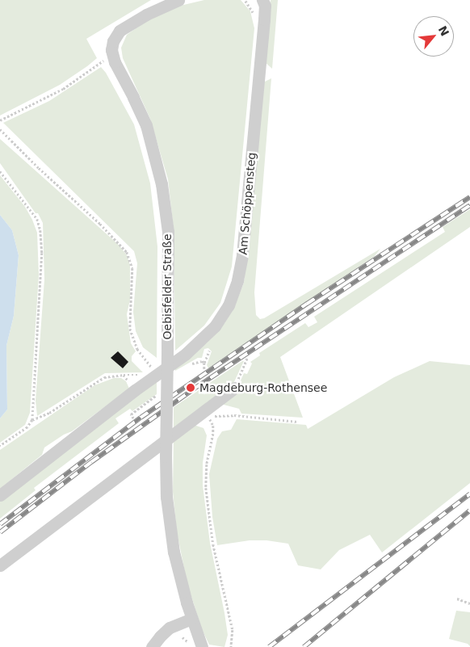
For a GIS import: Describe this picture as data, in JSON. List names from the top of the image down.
{
  "streets": {
    "street": ["Am Schöppensteg", "Oebisfelder Straße"]
  },
  "places": ["Magdeburg-Rothensee"],
  "north": "top right"
}
